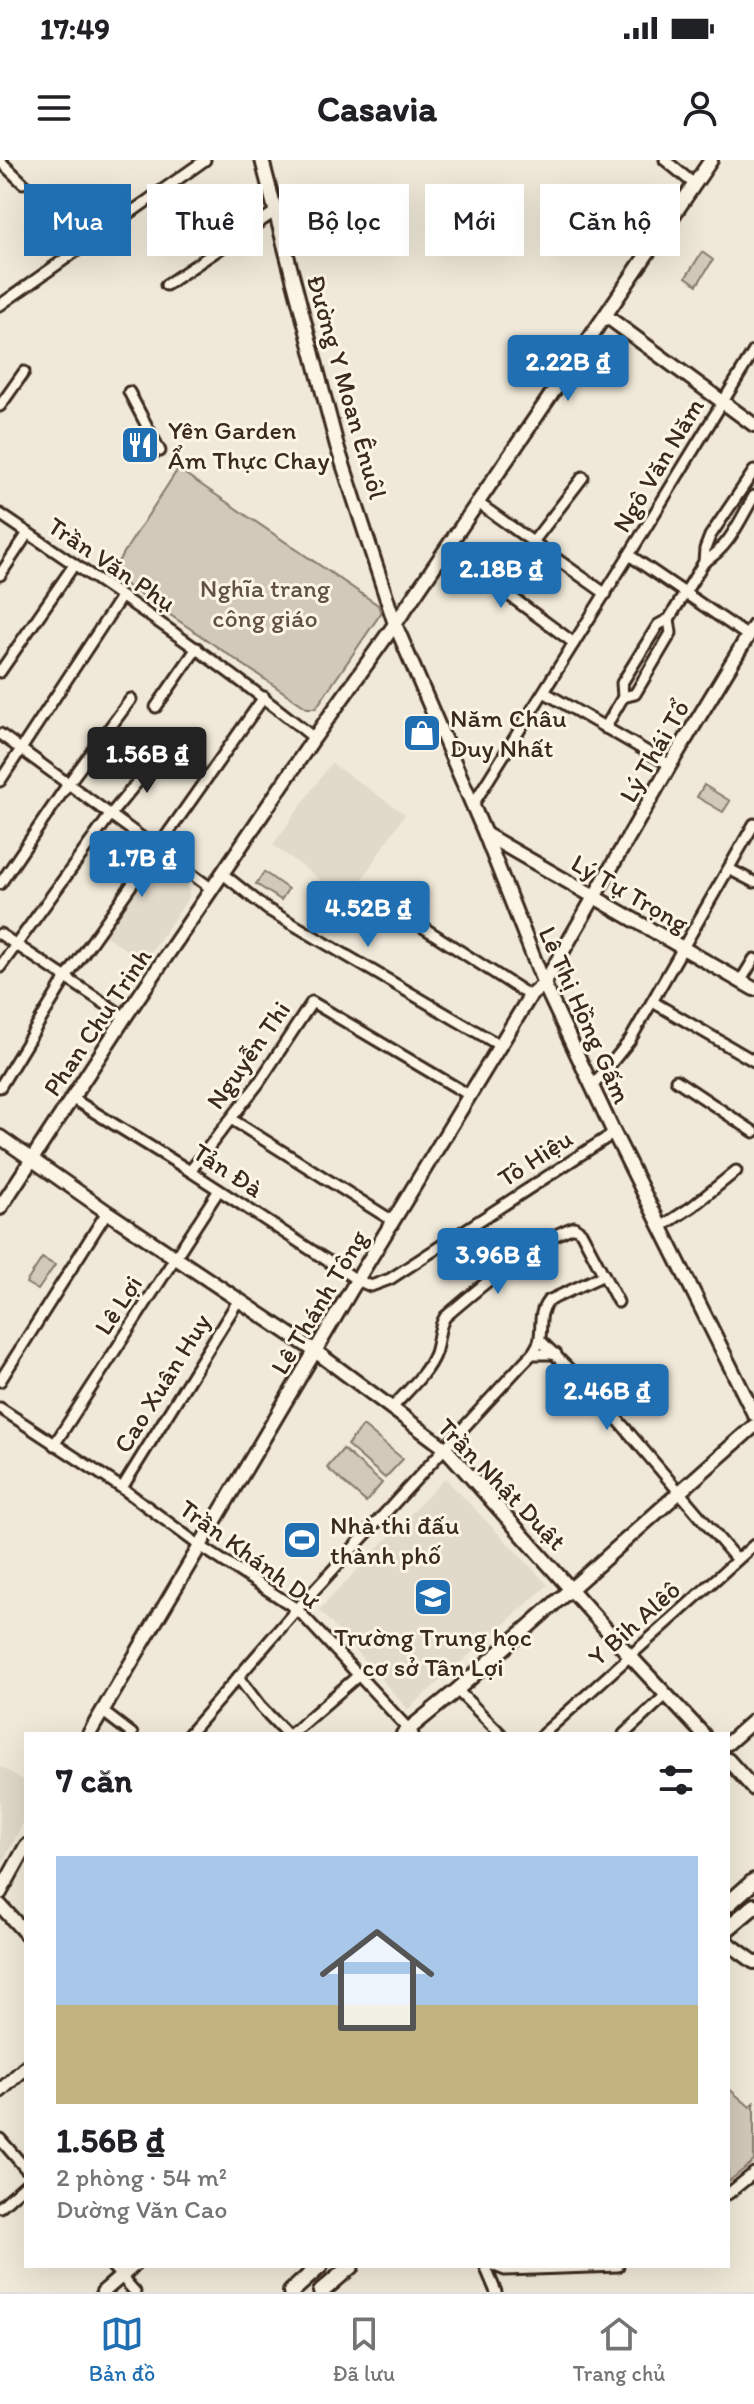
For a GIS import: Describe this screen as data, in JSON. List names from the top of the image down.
{
  "streets": {
    "street": [
      "Đường Y Moan Ênuôl",
      "Ngô Văn Năm",
      "Trần Văn Phụ",
      "Lý Thái Tổ",
      "Lý Tự Trọng",
      "Lê Thị Hồng Gấm",
      "Phan Chu Trinh",
      "Nguyễn Thi",
      "Tô Hiệu",
      "Tản Đà",
      "Lê Thánh Tông",
      "Lê Lợi",
      "Cao Xuân Huy",
      "Trần Nhật Duật",
      "Trần Khánh Dư",
      "Y Bih Alêô"
    ]
  },
  "crossings": [
    ["Đường Y Moan Ênuôl", "Lê Thị Hồng Gấm"],
    ["Đường Y Moan Ênuôl", "Phan Chu Trinh"],
    ["Ngô Văn Năm", "Lê Thị Hồng Gấm"],
    ["Trần Văn Phụ", "Phan Chu Trinh"],
    ["Lý Thái Tổ", "Lý Tự Trọng"],
    ["Lý Thái Tổ", "Lê Thánh Tông"],
    ["Lý Tự Trọng", "Lê Thị Hồng Gấm"],
    ["Lý Tự Trọng", "Lê Thánh Tông"],
    ["Lê Thị Hồng Gấm", "Phan Chu Trinh"],
    ["Lê Thị Hồng Gấm", "Tô Hiệu"],
    ["Lê Thị Hồng Gấm", "Lê Thánh Tông"],
    ["Phan Chu Trinh", "Tản Đà"],
    ["Phan Chu Trinh", "Trần Nhật Duật"],
    ["Nguyễn Thi", "Tản Đà"],
    ["Nguyễn Thi", "Lê Thánh Tông"],
    ["Tô Hiệu", "Tản Đà"],
    ["Tô Hiệu", "Lê Thánh Tông"],
    ["Tản Đà", "Lê Thánh Tông"],
    ["Tản Đà", "Lê Lợi"],
    ["Lê Thánh Tông", "Trần Nhật Duật"],
    ["Lê Thánh Tông", "Trần Khánh Dư"],
    ["Lê Lợi", "Trần Nhật Duật"],
    ["Lê Lợi", "Trần Khánh Dư"],
    ["Cao Xuân Huy", "Trần Nhật Duật"],
    ["Cao Xuân Huy", "Trần Khánh Dư"],
    ["Trần Nhật Duật", "Y Bih Alêô"]
  ],
  "parks": ["Nghĩa trang công giáo"],
  "places": {
    "restaurant": ["Yên Garden Ẩm Thực Chay"],
    "shop": ["Năm Châu Duy Nhất"],
    "sports": ["Nhà thi đấu thành phố"],
    "school or university": ["Trường Trung học cơ sở Tân Lợi"]
  },
  "page": {
    "status": "17:49",
    "header": "Casavia",
    "chip": [
      "Mua",
      "Thuê",
      "Bộ lọc",
      "Mới",
      "Căn hộ"
    ],
    "price": [
      "2.22B ₫",
      "2.18B ₫",
      "1.56B ₫",
      "1.7B ₫",
      "4.52B ₫",
      "3.96B ₫",
      "2.46B ₫"
    ],
    "heading": "7 căn",
    "list": [
      {
        "name": "1.56B ₫",
        "note": "2 phòng · 54 m² · Dường Văn Cao"
      }
    ],
    "tabs": ["Bản đồ", "Đã lưu", "Trang chủ"]
  }
}
